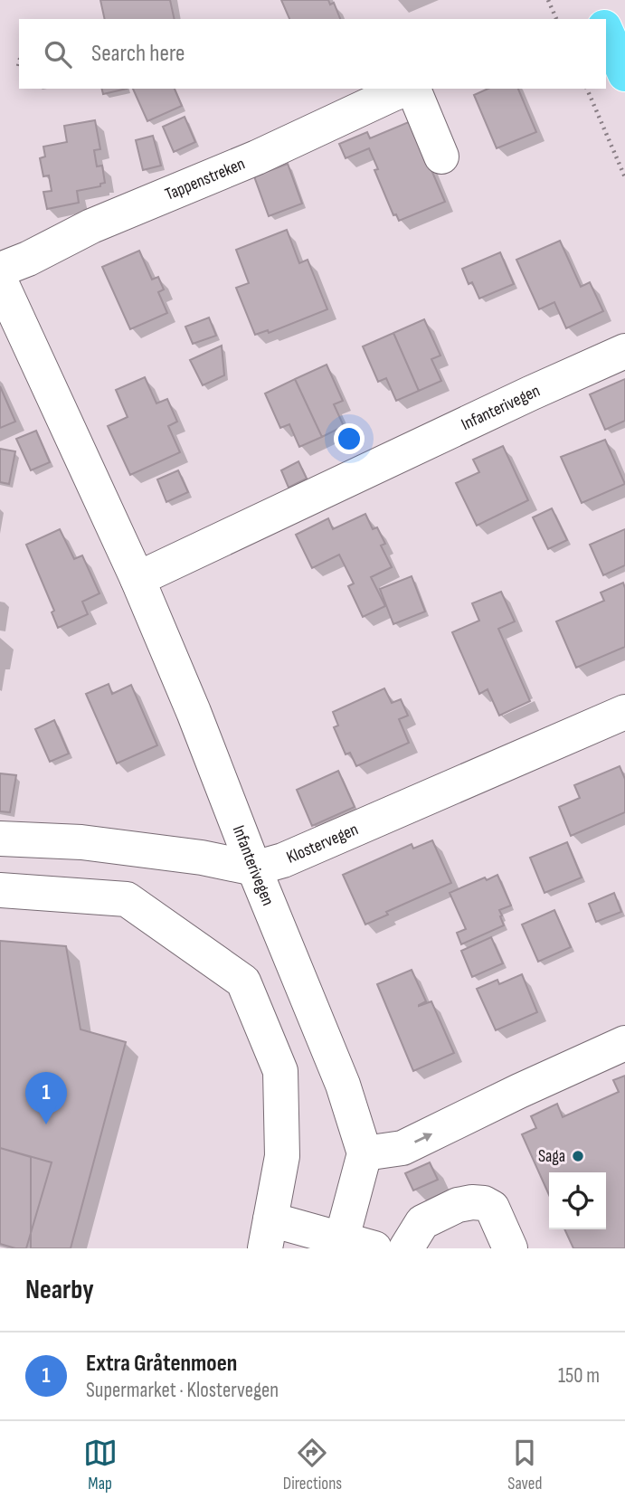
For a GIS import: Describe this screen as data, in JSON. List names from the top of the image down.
{
  "streets": {
    "street": ["Tappenstreken", "Infanterivegen", "Klostervegen"]
  },
  "crossings": [
    ["Infanterivegen", "Klostervegen"]
  ],
  "places": ["Saga"],
  "page": {
    "search": "Search here",
    "pins": "1",
    "heading": "Nearby",
    "list": [
      {
        "mark": "1",
        "name": "Extra Gråtenmoen",
        "note": "Supermarket · Klostervegen",
        "value": "150 m"
      }
    ],
    "nav": ["Map", "Directions", "Saved"]
  }
}
